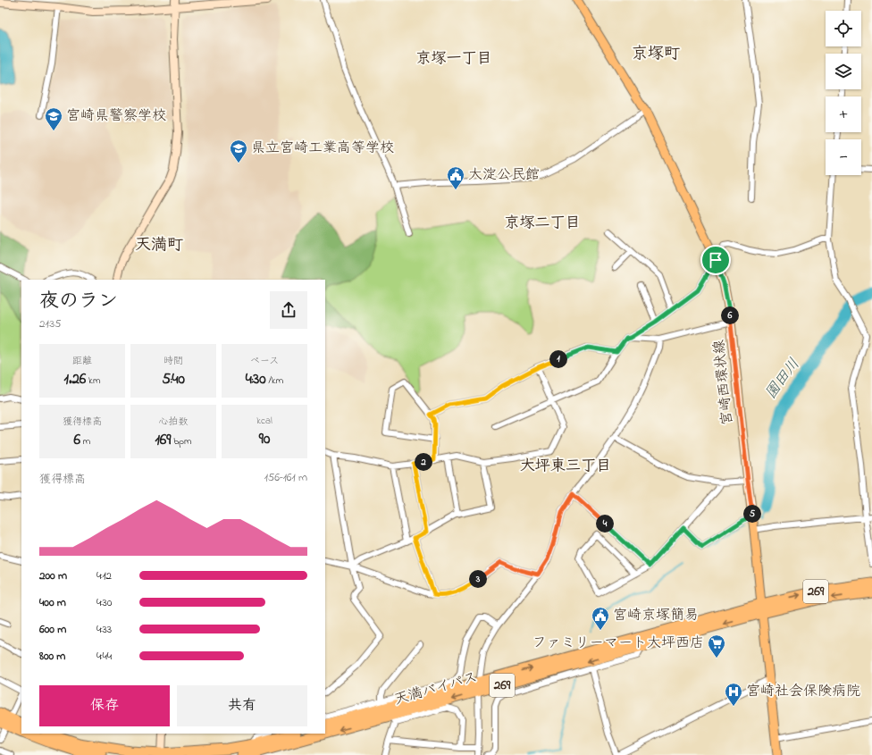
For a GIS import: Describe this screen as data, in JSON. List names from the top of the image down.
{
  "streets": {
    "highway": ["269", "天満バイパス"],
    "main road": ["宮崎西環状線"]
  },
  "crossings": [
    ["宮崎西環状線", "269"],
    ["宮崎西環状線", "天満バイパス"],
    ["269", "天満バイパス"]
  ],
  "districts": [
    "京塚町",
    "京塚一丁目",
    "京塚二丁目",
    "天満町",
    "大坪東三丁目"
  ],
  "water": ["園田川"],
  "places": {
    "school or university": ["宮崎県警察学校", "県立宮崎工業高等学校"],
    "public building": ["大淀公民館", "宮崎京塚簡易"],
    "supermarket": ["ファミリーマート大坪西店"],
    "hospital": ["宮崎社会保険病院"]
  },
  "page": {
    "map_buttons": ["+", "−"],
    "heading": ["夜のラン", "21:35"],
    "pins": [
      "6",
      "1",
      "2",
      "5",
      "4",
      "3"
    ],
    "stats": [
      ["距離", "1.26 km"],
      ["時間", "5:40"],
      ["ペース", "4:30 /km"],
      ["獲得標高", "6 m"],
      ["心拍数", "169 bpm"],
      ["kcal", "90"]
    ],
    "chart": ["獲得標高", "156–161 m"],
    "list": [
      {
        "name": "200 m",
        "note": "4:12"
      },
      {
        "name": "400 m",
        "note": "4:30"
      },
      {
        "name": "600 m",
        "note": "4:33"
      },
      {
        "name": "800 m",
        "note": "4:44"
      }
    ],
    "buttons": ["保存", "共有"]
  }
}
